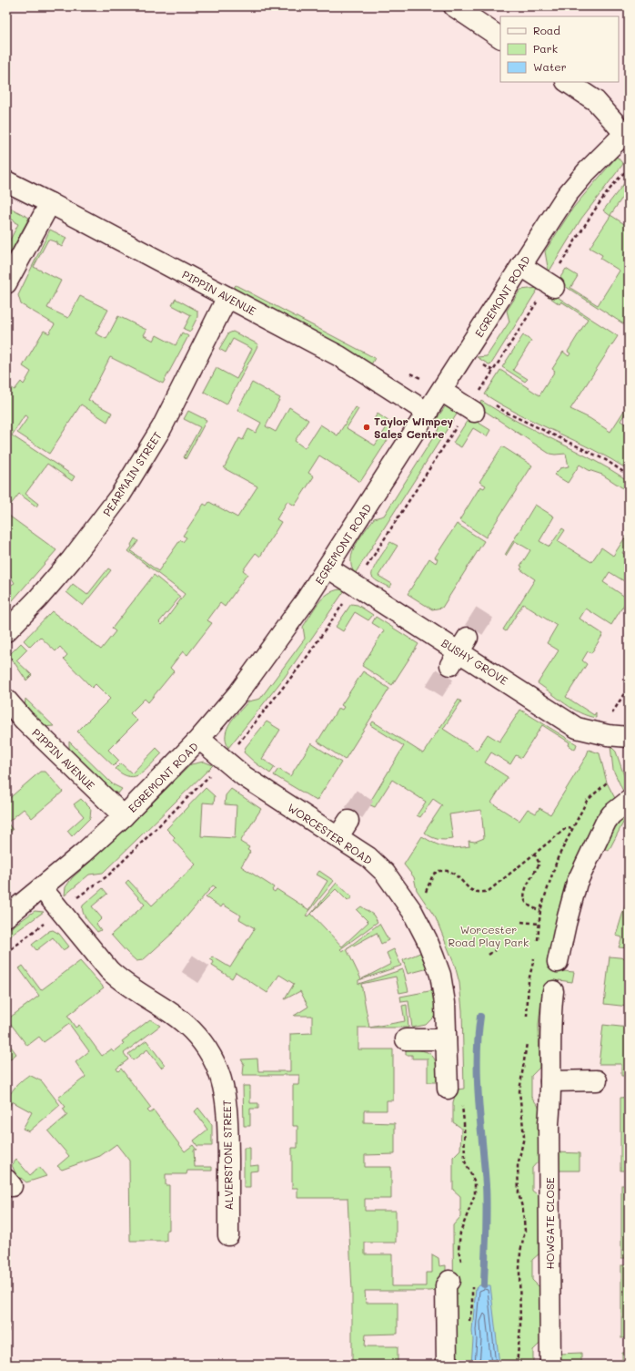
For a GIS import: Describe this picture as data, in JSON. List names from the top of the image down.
{
  "streets": {
    "street": [
      "PIPPIN AVENUE",
      "EGREMONT ROAD",
      "PEARMAIN STREET",
      "BUSHY GROVE",
      "WORCESTER ROAD",
      "ALVERSTONE STREET",
      "HOWGATE CLOSE"
    ]
  },
  "crossings": [
    ["PIPPIN AVENUE", "EGREMONT ROAD"],
    ["PIPPIN AVENUE", "PEARMAIN STREET"],
    ["EGREMONT ROAD", "BUSHY GROVE"],
    ["EGREMONT ROAD", "WORCESTER ROAD"],
    ["EGREMONT ROAD", "ALVERSTONE STREET"]
  ],
  "parks": ["Worcester Road Play Park"],
  "places": ["Taylor Wimpey Sales Centre"],
  "legend": ["Road", "Park", "Water"]
}
